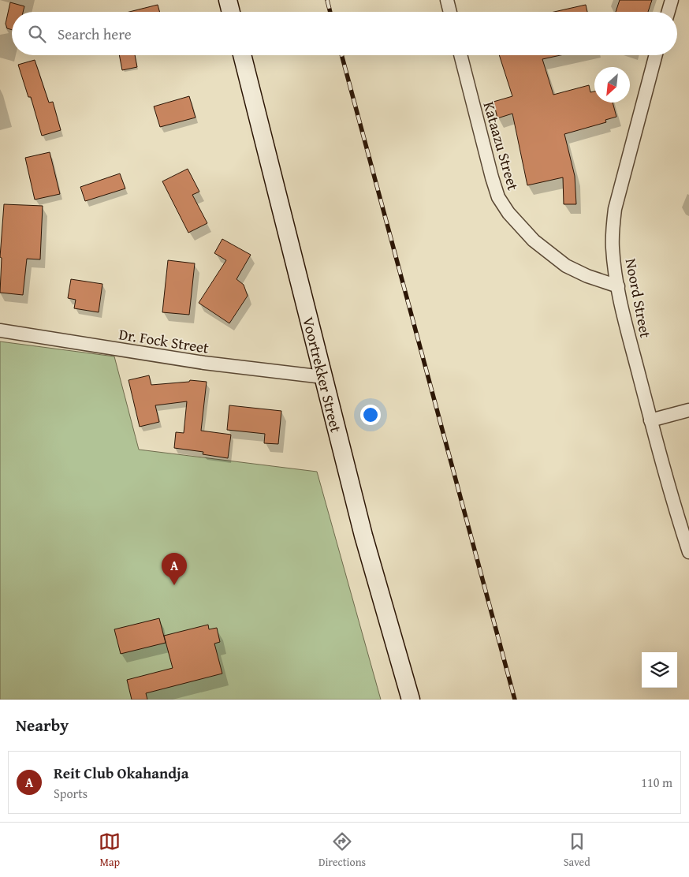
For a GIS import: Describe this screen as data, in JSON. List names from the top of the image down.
{
  "streets": {
    "main road": ["Voortrekker Street"],
    "street": ["Kataazu Street", "Noord Street", "Dr. Fock Street"]
  },
  "crossings": [
    ["Kataazu Street", "Noord Street"],
    ["Dr. Fock Street", "Voortrekker Street"]
  ],
  "north": "bottom left",
  "page": {
    "search": "Search here",
    "pins": "A",
    "heading": "Nearby",
    "list": [
      {
        "mark": "A",
        "name": "Reit Club Okahandja",
        "note": "Sports",
        "value": "110 m"
      }
    ],
    "nav": ["Map", "Directions", "Saved"]
  }
}
